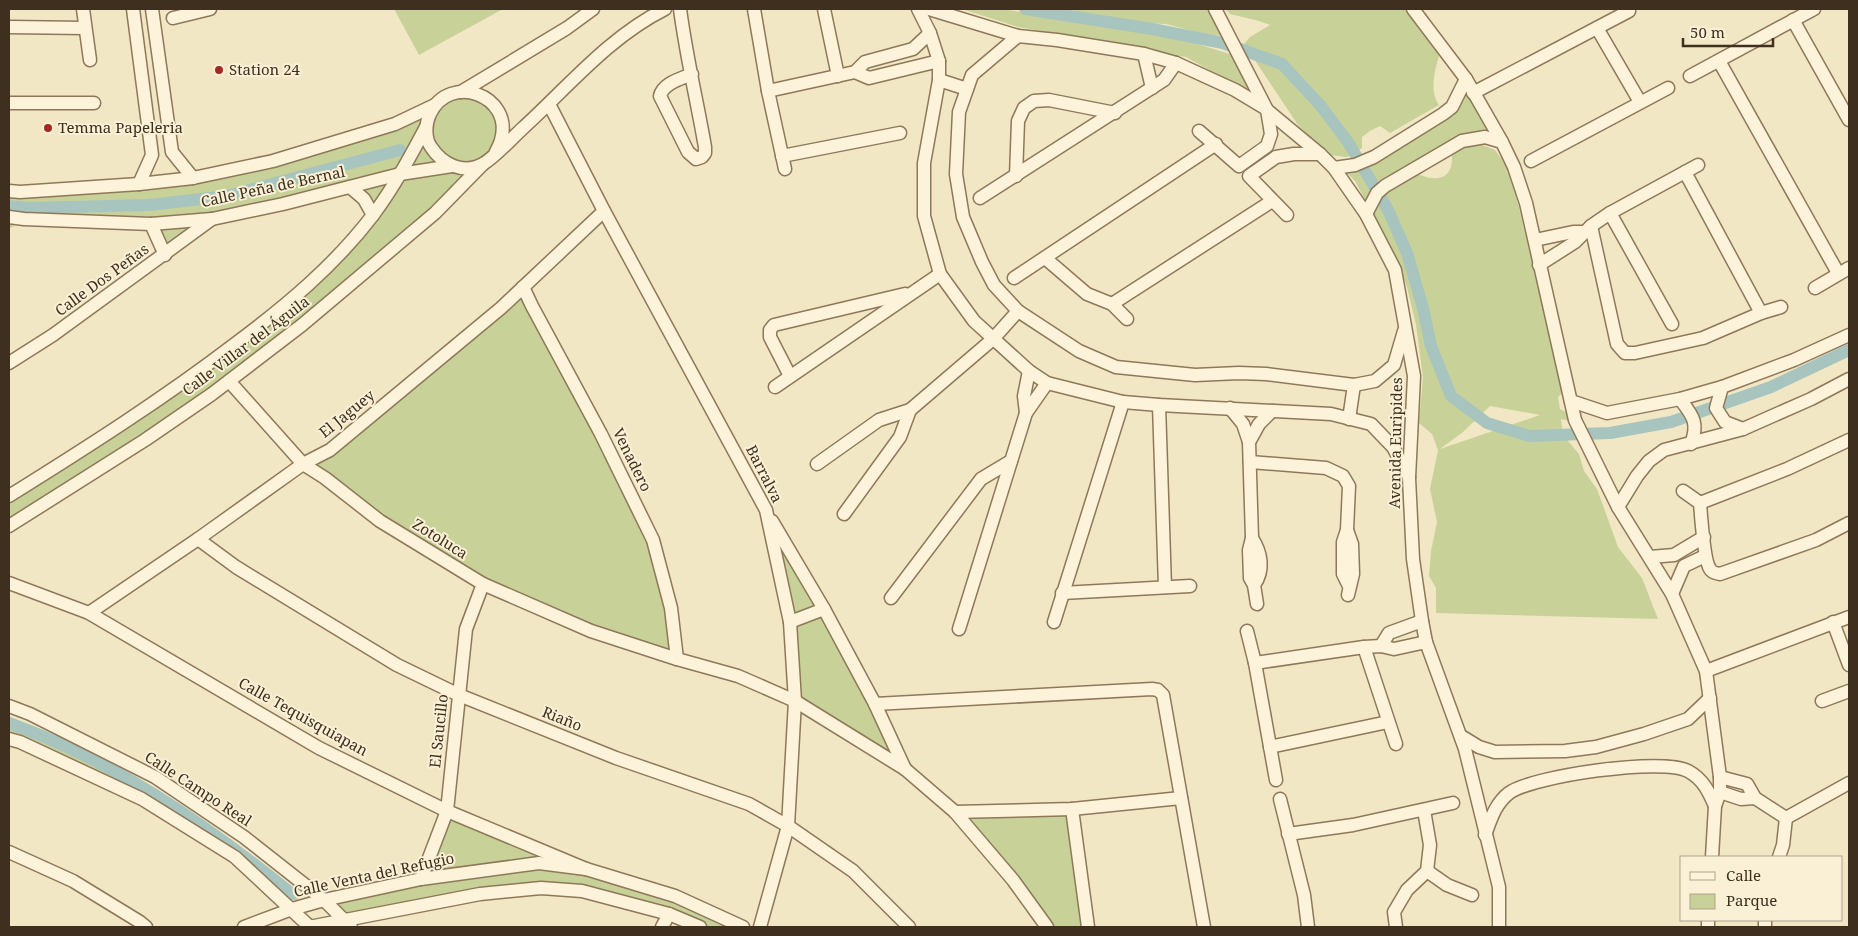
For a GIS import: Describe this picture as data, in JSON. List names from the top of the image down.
{
  "streets": {
    "street": [
      "Calle Peña de Bernal",
      "Calle Dos Peñas",
      "Calle Villar del Águila",
      "El Jaguey",
      "Avenida Euripides",
      "Venadero",
      "Barralva",
      "Zotoluca",
      "Calle Tequisquiapan",
      "Riaño",
      "El Saucillo",
      "Calle Campo Real",
      "Calle Venta del Refugio"
    ]
  },
  "crossings": [
    ["Calle Peña de Bernal", "Calle Dos Peñas"],
    ["Calle Peña de Bernal", "Calle Villar del Águila"],
    ["Calle Villar del Águila", "Zotoluca"],
    ["El Jaguey", "Venadero"],
    ["El Jaguey", "Barralva"],
    ["El Jaguey", "Zotoluca"],
    ["El Jaguey", "Calle Tequisquiapan"],
    ["El Jaguey", "Riaño"],
    ["Venadero", "Zotoluca"],
    ["Barralva", "Zotoluca"],
    ["Barralva", "Riaño"],
    ["Zotoluca", "El Saucillo"],
    ["Calle Tequisquiapan", "El Saucillo"],
    ["Calle Tequisquiapan", "Calle Venta del Refugio"],
    ["Riaño", "El Saucillo"],
    ["El Saucillo", "Calle Venta del Refugio"],
    ["Calle Campo Real", "Calle Venta del Refugio"]
  ],
  "places": ["Station 24", "Temma Papeleria"],
  "legend": ["Calle", "Parque"],
  "scale_bar": "50 m"
}
